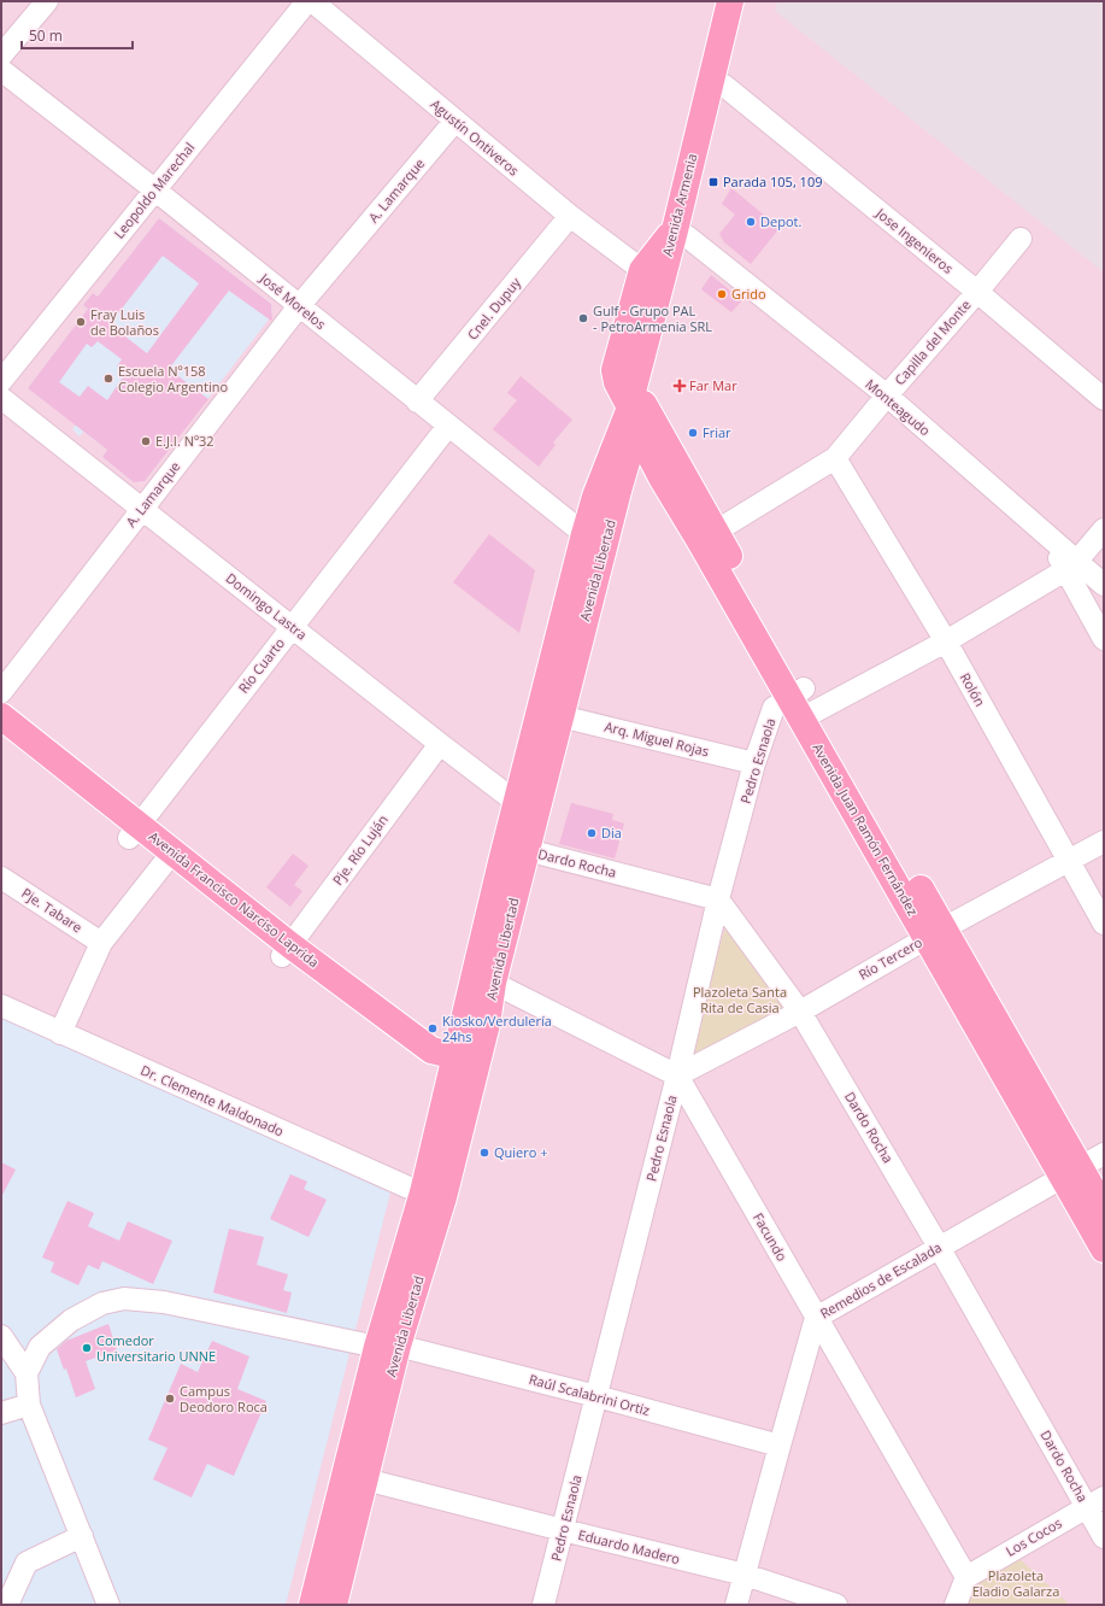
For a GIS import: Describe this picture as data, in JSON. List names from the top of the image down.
{
  "streets": {
    "main road": [
      "Avenida Armenia",
      "Avenida Libertad",
      "Avenida Juan Ramón Fernández",
      "Avenida Francisco Narciso Laprida"
    ],
    "street": [
      "Agustín Ontiveros",
      "Leopoldo Marechal",
      "A. Lamarque",
      "Jose Ingenieros",
      "José Morelos",
      "Cnel. Dupuy",
      "Capilla del Monte",
      "Monteagudo",
      "Domingo Lastra",
      "Río Cuarto",
      "Rolón",
      "Arq. Miguel Rojas",
      "Pedro Esnaola",
      "Pje. Río Luján",
      "Dardo Rocha",
      "Pje. Tabare",
      "Río Tercero",
      "Dr. Clemente Maldonado",
      "Facundo",
      "Remedios de Escalada",
      "Raúl Scalabrini Ortiz",
      "Los Cocos",
      "Eduardo Madero"
    ]
  },
  "crossings": [
    ["Agustín Ontiveros", "A. Lamarque"],
    ["Agustín Ontiveros", "Cnel. Dupuy"],
    ["Leopoldo Marechal", "José Morelos"],
    ["A. Lamarque", "José Morelos"],
    ["A. Lamarque", "Domingo Lastra"],
    ["Avenida Armenia", "Jose Ingenieros"],
    ["Avenida Armenia", "Monteagudo"],
    ["Avenida Armenia", "Avenida Libertad"],
    ["Avenida Armenia", "Avenida Juan Ramón Fernández"],
    ["Jose Ingenieros", "Capilla del Monte"],
    ["José Morelos", "Cnel. Dupuy"],
    ["José Morelos", "Avenida Libertad"],
    ["José Morelos", "Río Cuarto"],
    ["Capilla del Monte", "Monteagudo"],
    ["Capilla del Monte", "Rolón"],
    ["Capilla del Monte", "Avenida Juan Ramón Fernández"],
    ["Monteagudo", "Pedro Esnaola"],
    ["Avenida Libertad", "Domingo Lastra"],
    ["Avenida Libertad", "Arq. Miguel Rojas"],
    ["Avenida Libertad", "Avenida Juan Ramón Fernández"],
    ["Avenida Libertad", "Dardo Rocha"],
    ["Avenida Libertad", "Avenida Francisco Narciso Laprida"],
    ["Avenida Libertad", "Dr. Clemente Maldonado"],
    ["Avenida Libertad", "Raúl Scalabrini Ortiz"],
    ["Avenida Libertad", "Eduardo Madero"],
    ["Domingo Lastra", "Río Cuarto"],
    ["Domingo Lastra", "Pje. Río Luján"],
    ["Río Cuarto", "Avenida Francisco Narciso Laprida"],
    ["Rolón", "Pedro Esnaola"],
    ["Rolón", "Río Tercero"],
    ["Arq. Miguel Rojas", "Pedro Esnaola"],
    ["Pedro Esnaola", "Avenida Juan Ramón Fernández"],
    ["Pedro Esnaola", "Dardo Rocha"],
    ["Pedro Esnaola", "Río Tercero"],
    ["Pedro Esnaola", "Facundo"],
    ["Pedro Esnaola", "Raúl Scalabrini Ortiz"],
    ["Pedro Esnaola", "Eduardo Madero"],
    ["Avenida Juan Ramón Fernández", "Río Tercero"],
    ["Avenida Juan Ramón Fernández", "Remedios de Escalada"],
    ["Pje. Río Luján", "Avenida Francisco Narciso Laprida"],
    ["Dardo Rocha", "Río Tercero"],
    ["Dardo Rocha", "Remedios de Escalada"],
    ["Dardo Rocha", "Los Cocos"],
    ["Río Tercero", "Facundo"],
    ["Facundo", "Remedios de Escalada"],
    ["Facundo", "Los Cocos"],
    ["Remedios de Escalada", "Raúl Scalabrini Ortiz"],
    ["Remedios de Escalada", "Eduardo Madero"]
  ],
  "parks": ["Plazoleta Santa Rita de Casia", "Plazoleta Eladio Galarza"],
  "places": {
    "transit": ["Parada 105, 109"],
    "other": [
      "Depot.",
      "Grido",
      "Gulf - Grupo PAL - PetroArmenia SRL",
      "Fray Luis de Bolaños",
      "Escuela Nº158 Colegio Argentino",
      "Friar",
      "E.J.I. Nº32",
      "Dia",
      "Kiosko/Verdulería 24hs",
      "Quiero +",
      "Comedor Universitario UNNE",
      "Campus Deodoro Roca"
    ],
    "health": ["Far Mar"]
  },
  "scale_bar": "50 m"
}
